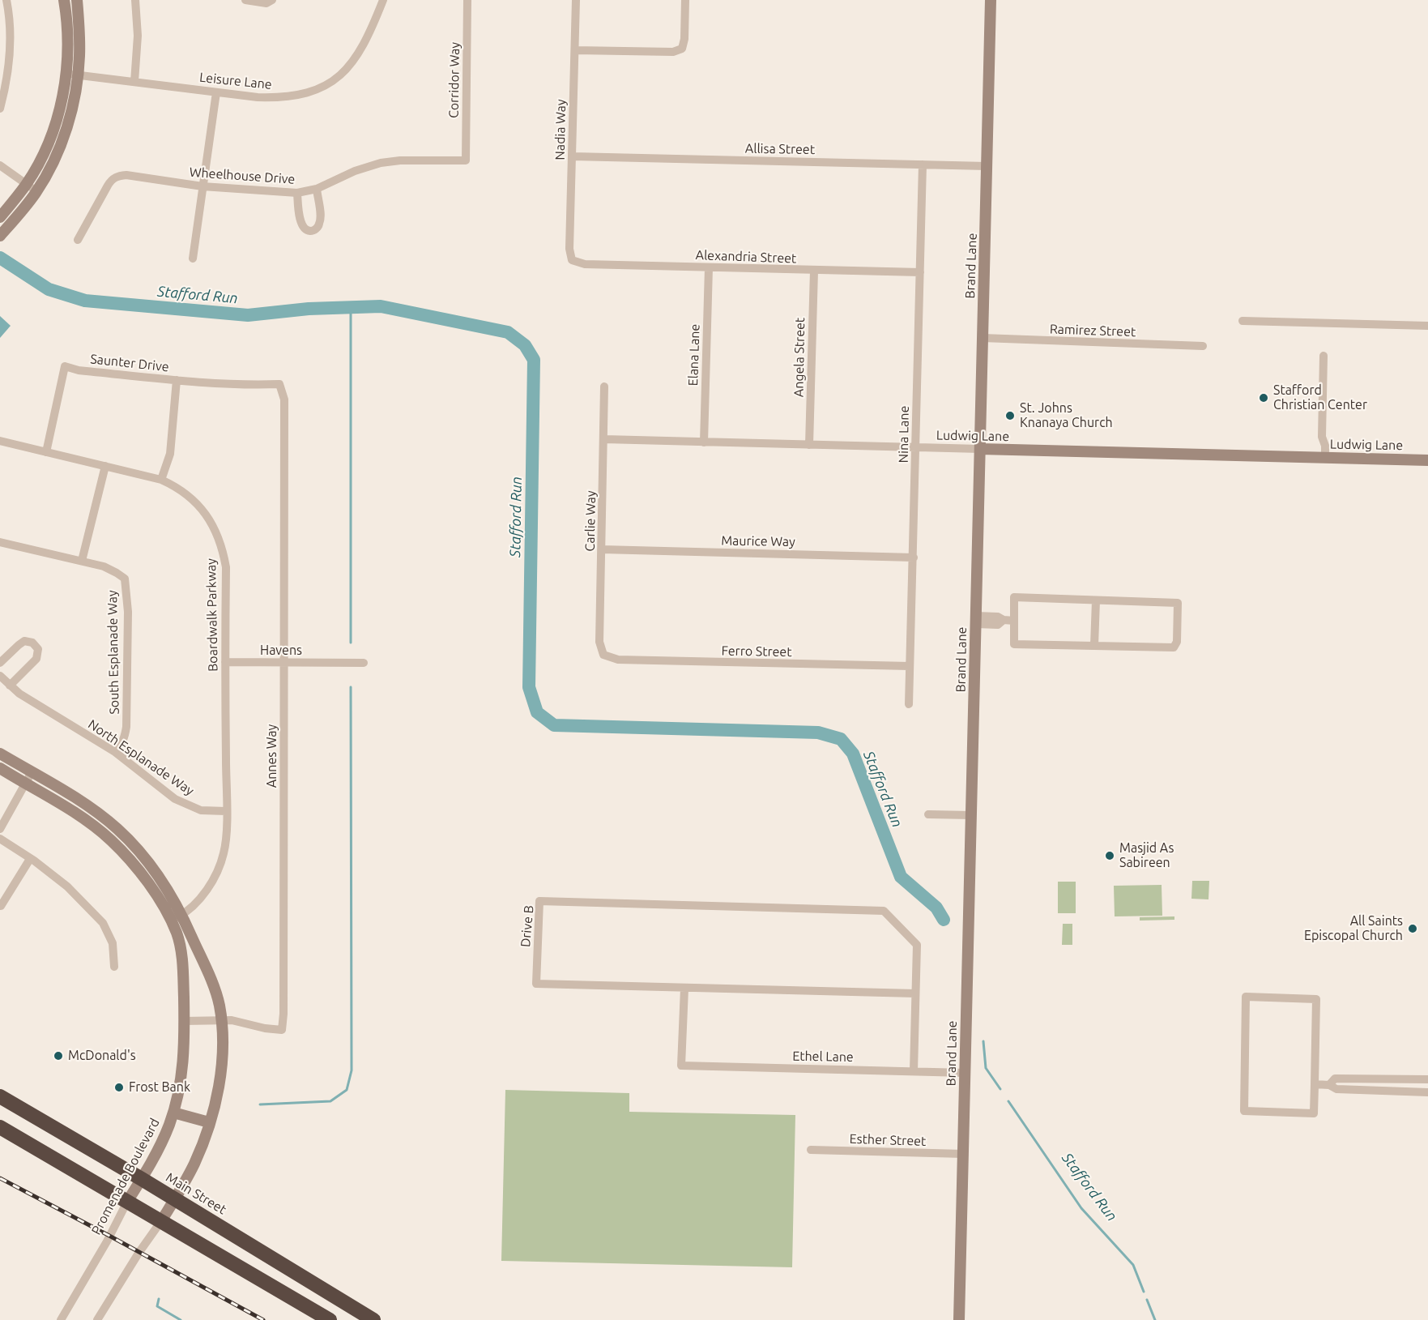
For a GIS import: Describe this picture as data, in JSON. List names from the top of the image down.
{
  "streets": {
    "highway": ["Main Street"],
    "street": [
      "Corridor Way",
      "Leisure Lane",
      "Nadia Way",
      "Allisa Street",
      "Wheelhouse Drive",
      "Alexandria Street",
      "Brand Lane",
      "Ramirez Street",
      "Elana Lane",
      "Angela Street",
      "Saunter Drive",
      "Nina Lane",
      "Ludwig Lane",
      "Carlie Way",
      "Maurice Way",
      "Boardwalk Parkway",
      "Havens",
      "Ferro Street",
      "South Esplanade Way",
      "Annes Way",
      "North Esplanade Way",
      "Drive B",
      "Ethel Lane",
      "Esther Street",
      "Promenade Boulevard"
    ]
  },
  "crossings": [
    ["Corridor Way", "Wheelhouse Drive"],
    ["Nadia Way", "Allisa Street"],
    ["Nadia Way", "Alexandria Street"],
    ["Allisa Street", "Brand Lane"],
    ["Allisa Street", "Nina Lane"],
    ["Alexandria Street", "Elana Lane"],
    ["Alexandria Street", "Angela Street"],
    ["Alexandria Street", "Nina Lane"],
    ["Brand Lane", "Ramirez Street"],
    ["Brand Lane", "Ludwig Lane"],
    ["Brand Lane", "Ethel Lane"],
    ["Brand Lane", "Esther Street"],
    ["Elana Lane", "Ludwig Lane"],
    ["Angela Street", "Ludwig Lane"],
    ["Saunter Drive", "Boardwalk Parkway"],
    ["Saunter Drive", "Annes Way"],
    ["Nina Lane", "Ludwig Lane"],
    ["Nina Lane", "Maurice Way"],
    ["Nina Lane", "Ferro Street"],
    ["Ludwig Lane", "Carlie Way"],
    ["Carlie Way", "Maurice Way"],
    ["Carlie Way", "Ferro Street"],
    ["Boardwalk Parkway", "Havens"],
    ["Boardwalk Parkway", "North Esplanade Way"],
    ["Boardwalk Parkway", "Promenade Boulevard"],
    ["Havens", "Annes Way"],
    ["South Esplanade Way", "North Esplanade Way"],
    ["Annes Way", "Promenade Boulevard"],
    ["Drive B", "Ethel Lane"],
    ["Promenade Boulevard", "Main Street"]
  ],
  "water": ["Stafford Run"],
  "places": [
    "Stafford Christian Center",
    "St. Johns Knanaya Church",
    "Masjid As Sabireen",
    "All Saints Episcopal Church",
    "McDonald's",
    "Frost Bank"
  ]
}
